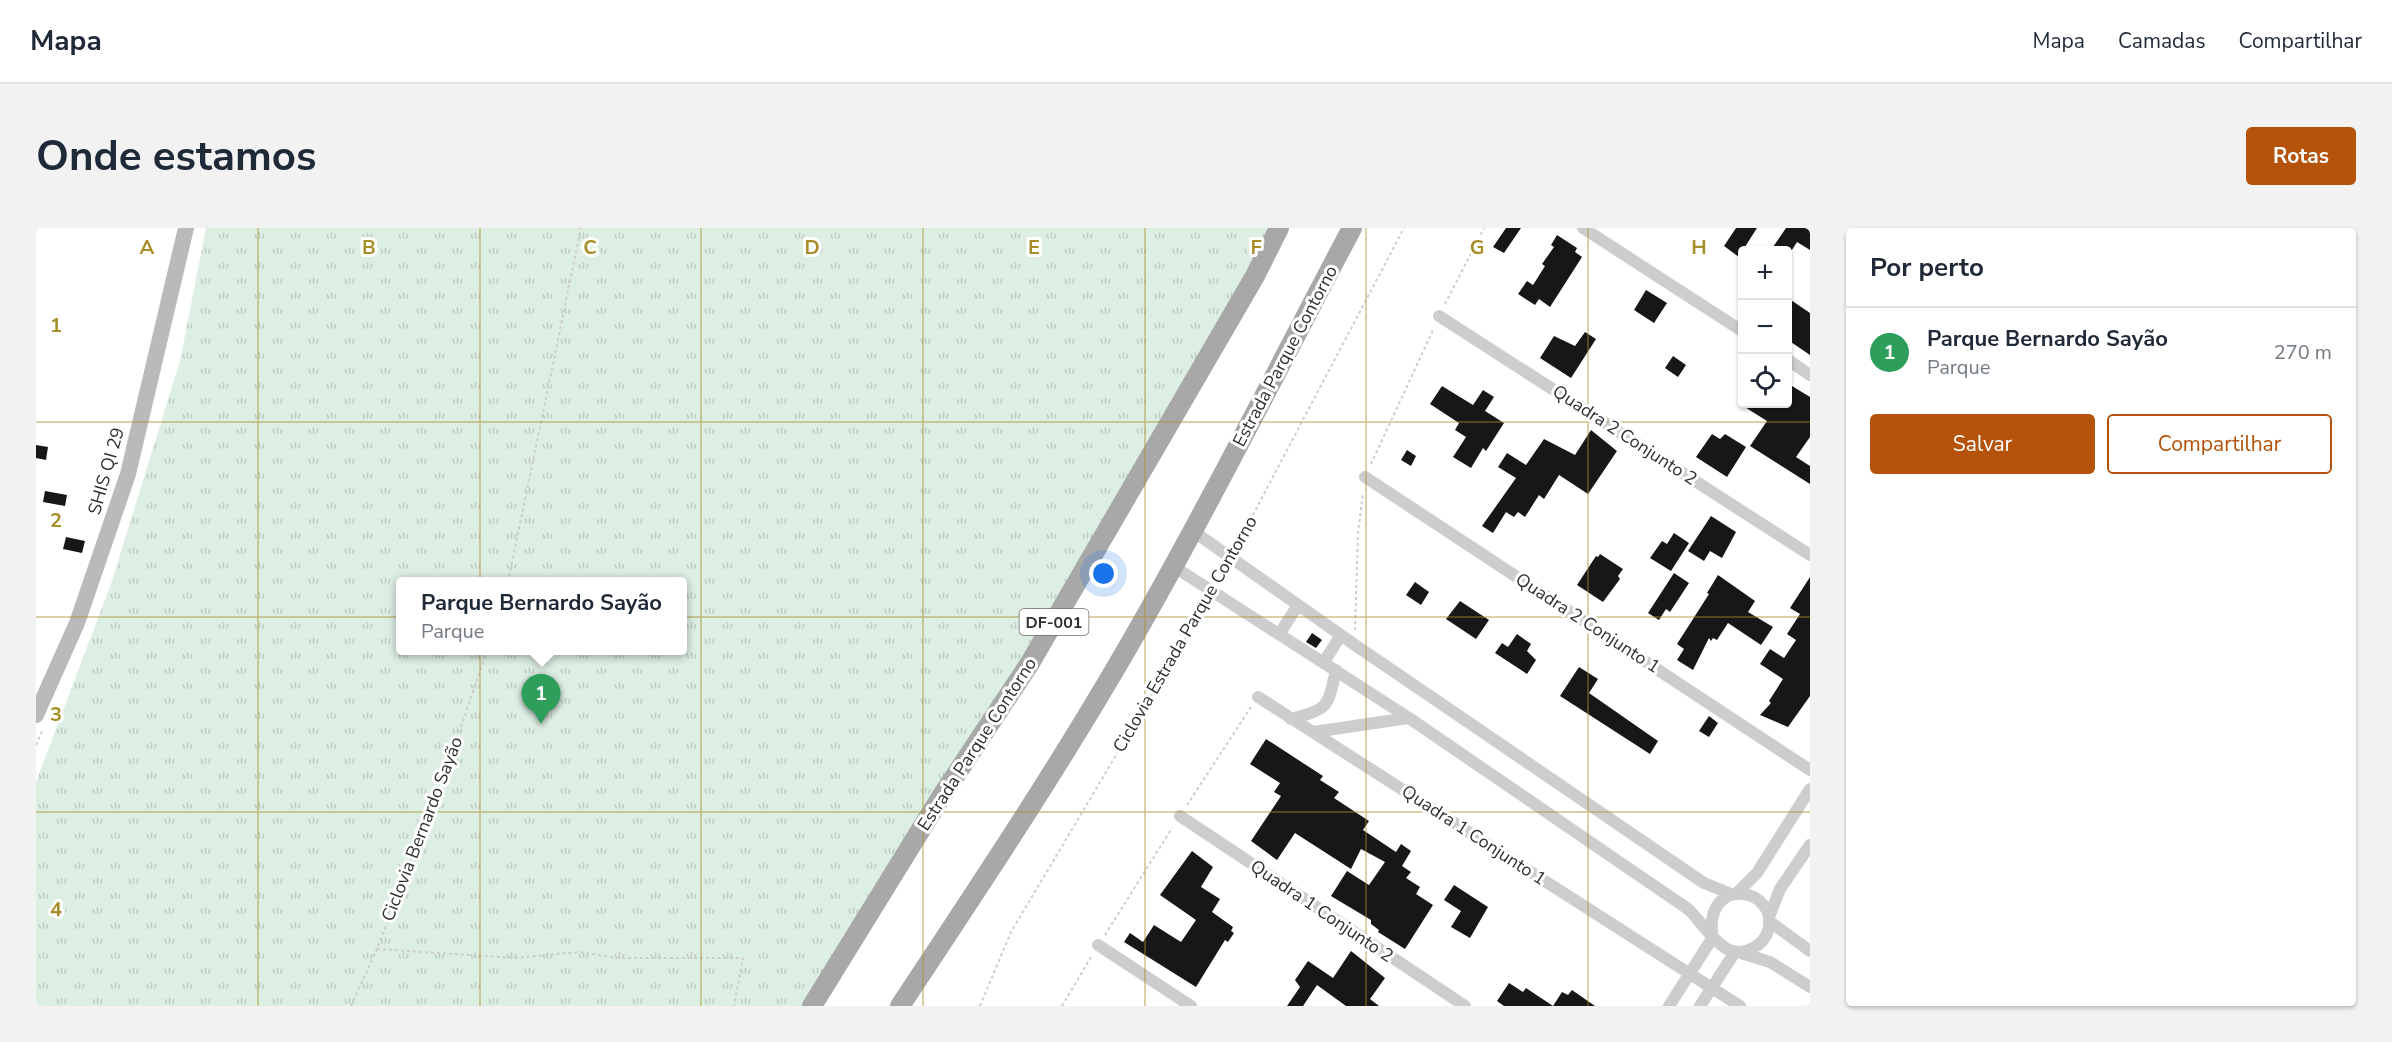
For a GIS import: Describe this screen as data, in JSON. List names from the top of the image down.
{
  "streets": {
    "main road": ["Estrada Parque Contorno", "DF-001"],
    "street": [
      "Quadra 2 Conjunto 2",
      "SHIS QI 29",
      "Quadra 2 Conjunto 1",
      "Quadra 1 Conjunto 1",
      "Quadra 1 Conjunto 2"
    ],
    "path": ["Ciclovia Estrada Parque Contorno", "Ciclovia Bernardo Sayão"]
  },
  "page": {
    "header": "Mapa",
    "nav": ["Mapa", "Camadas", "Compartilhar"],
    "buttons": [
      "Rotas",
      ["Salvar", "Compartilhar"]
    ],
    "title": "Onde estamos",
    "heading": "Por perto",
    "map_buttons": ["+", "−"],
    "list": [
      {
        "mark": "1",
        "name": "Parque Bernardo Sayão",
        "note": "Parque",
        "value": "270 m"
      }
    ],
    "popup": ["Parque Bernardo Sayão", "Parque"],
    "pins": "1"
  },
  "grid": {
    "columns": [
      "A",
      "B",
      "C",
      "D",
      "E",
      "F",
      "G",
      "H"
    ],
    "rows": [
      "1",
      "2",
      "3",
      "4"
    ]
  }
}
